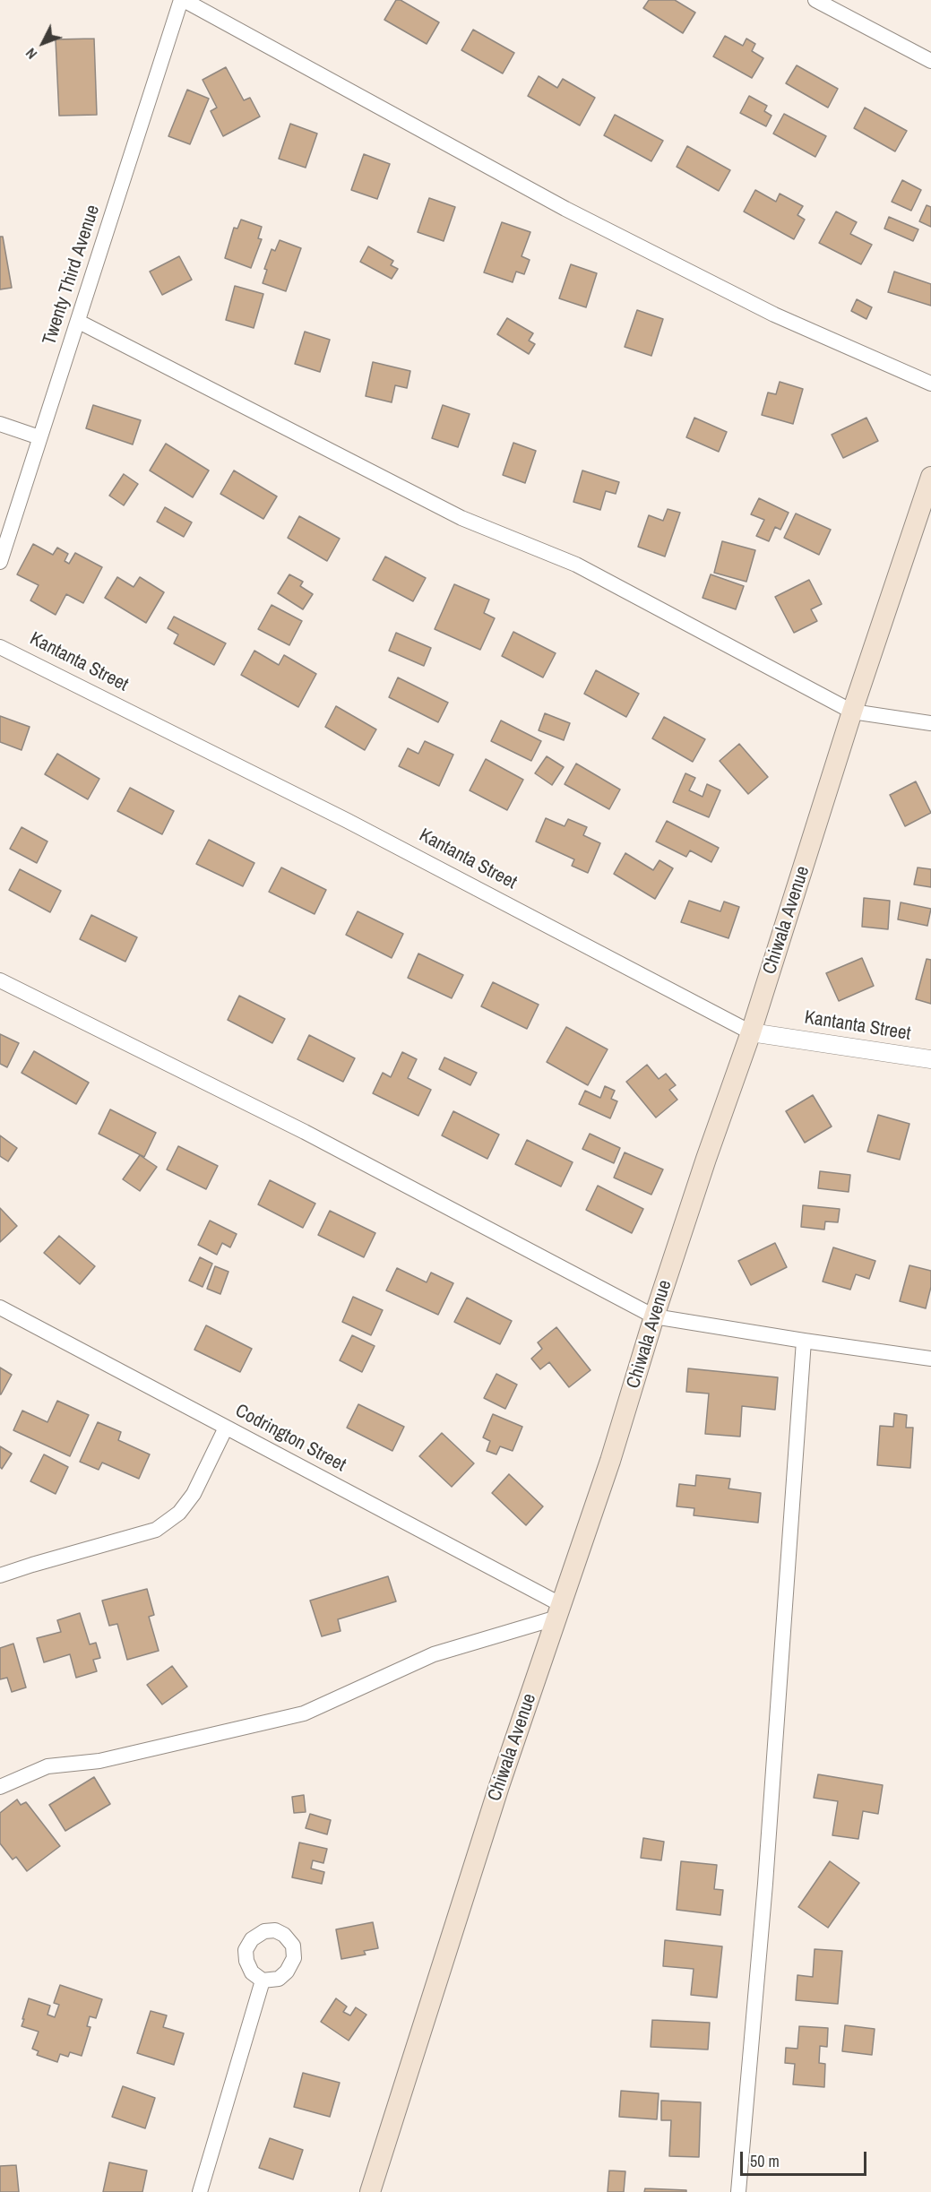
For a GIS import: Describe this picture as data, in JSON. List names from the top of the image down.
{
  "streets": {
    "main road": ["Chiwala Avenue"],
    "street": ["Twenty Third Avenue", "Kantanta Street", "Codrington Street"]
  },
  "crossings": [
    ["Kantanta Street", "Chiwala Avenue"],
    ["Chiwala Avenue", "Codrington Street"]
  ],
  "scale_bar": "50 m",
  "north": "bottom left"
}
